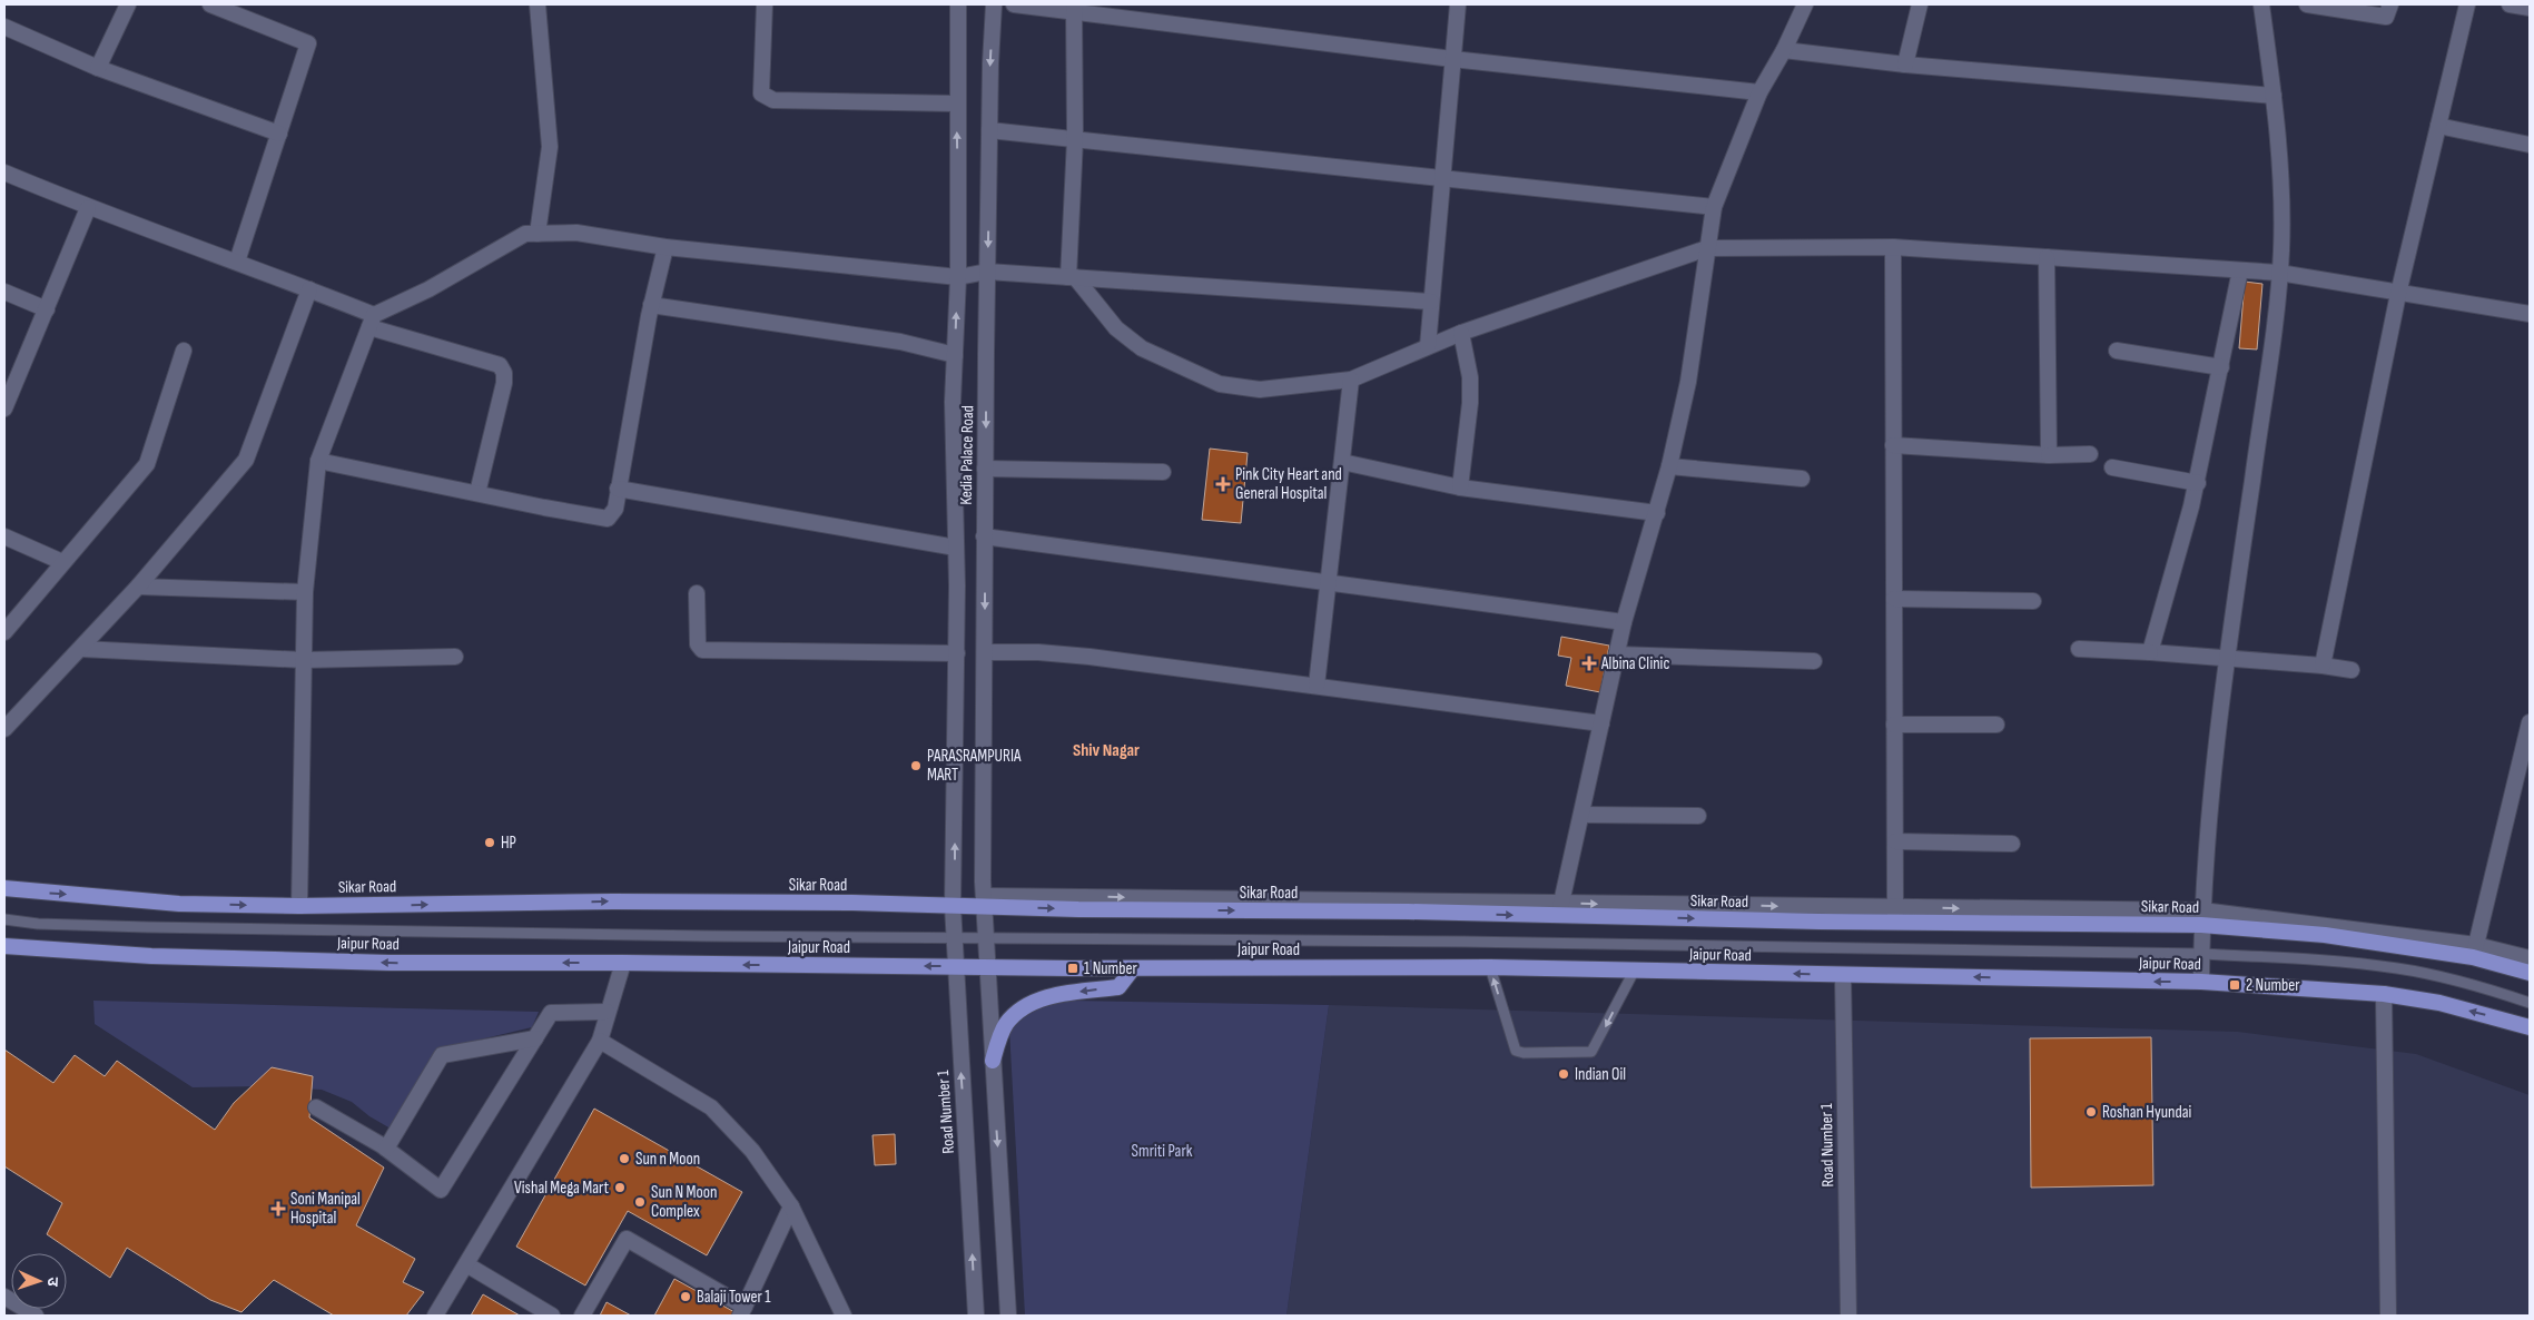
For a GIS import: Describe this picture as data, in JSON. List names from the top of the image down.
{
  "streets": {
    "main road": ["Sikar Road", "Jaipur Road"],
    "street": ["Kedia Palace Road", "Road Number 1"]
  },
  "crossings": [
    ["Kedia Palace Road", "Sikar Road"],
    ["Kedia Palace Road", "Road Number 1"],
    ["Sikar Road", "Road Number 1"],
    ["Jaipur Road", "Road Number 1"]
  ],
  "one_way": ["Sikar Road", "Jaipur Road"],
  "districts": ["Shiv Nagar"],
  "parks": ["Smriti Park"],
  "places": {
    "health": ["Pink City Heart and General Hospital", "Albina Clinic", "Soni Manipal Hospital"],
    "other": [
      "PARASRAMPURIA MART",
      "HP",
      "Indian Oil",
      "Roshan Hyundai",
      "Sun n Moon",
      "Vishal Mega Mart",
      "Sun N Moon Complex",
      "Balaji Tower 1"
    ],
    "transit": ["1 Number", "2 Number"]
  },
  "north": "right"
}
